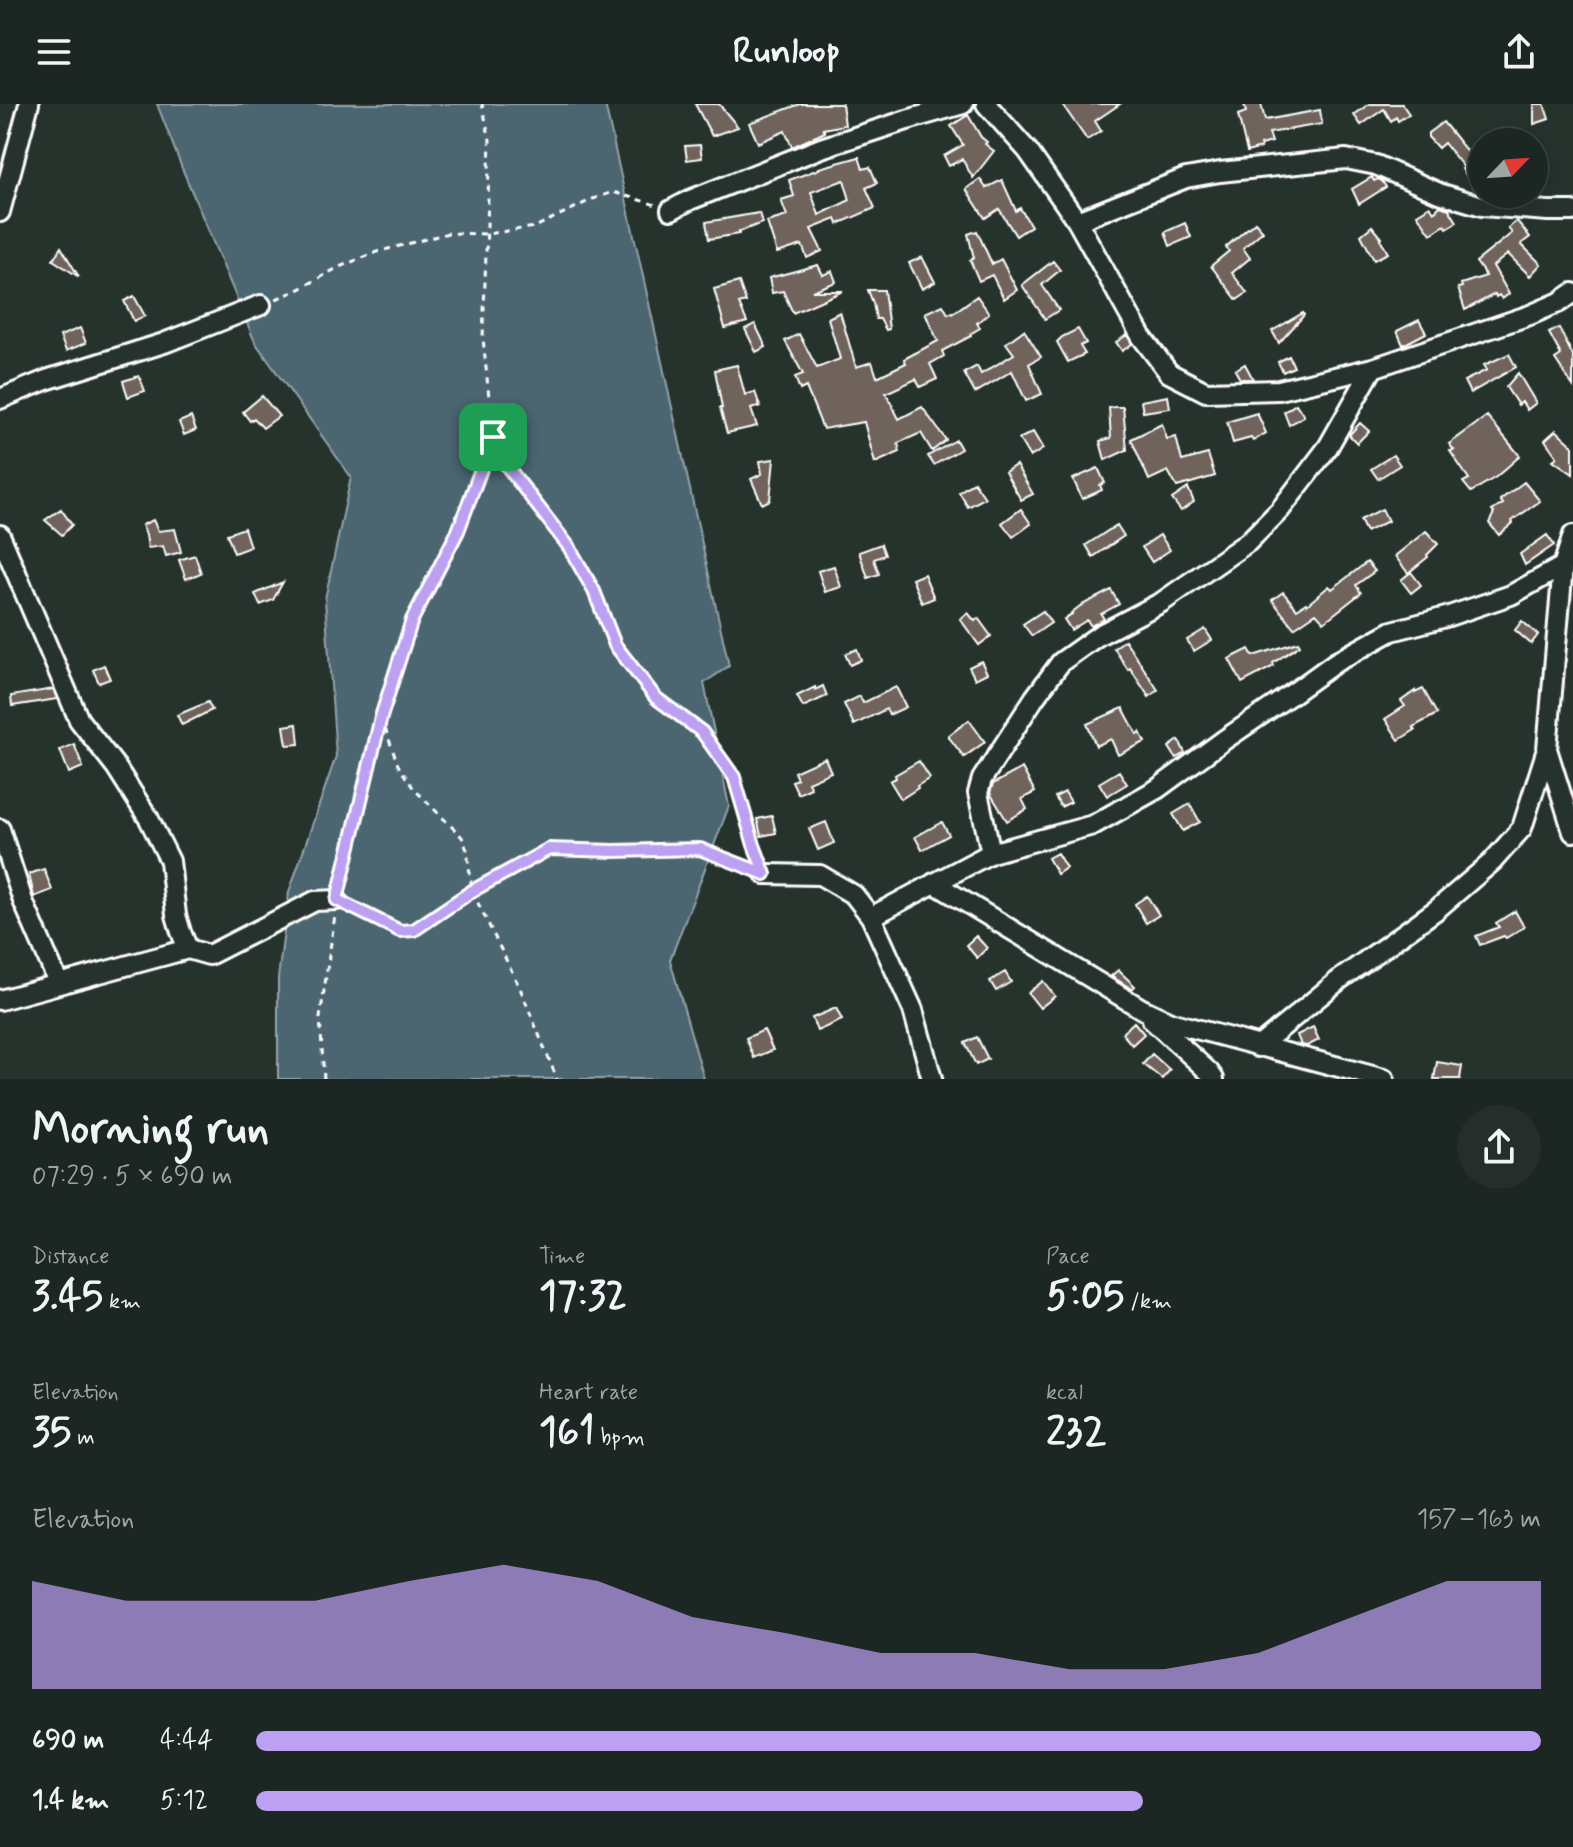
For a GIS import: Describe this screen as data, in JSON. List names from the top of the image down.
{
  "north": "top right",
  "page": {
    "header": "Runloop",
    "heading": ["Morning run", "07:29 · 5 × 690 m"],
    "stats": [
      ["Distance", "3.45 km"],
      ["Time", "17:32"],
      ["Pace", "5:05 /km"],
      ["Elevation", "35 m"],
      ["Heart rate", "161 bpm"],
      ["kcal", "232"]
    ],
    "chart": ["Elevation", "157–163 m"],
    "list": [
      {
        "name": "690 m",
        "note": "4:44"
      },
      {
        "name": "1.4 km",
        "note": "5:12"
      }
    ]
  }
}
